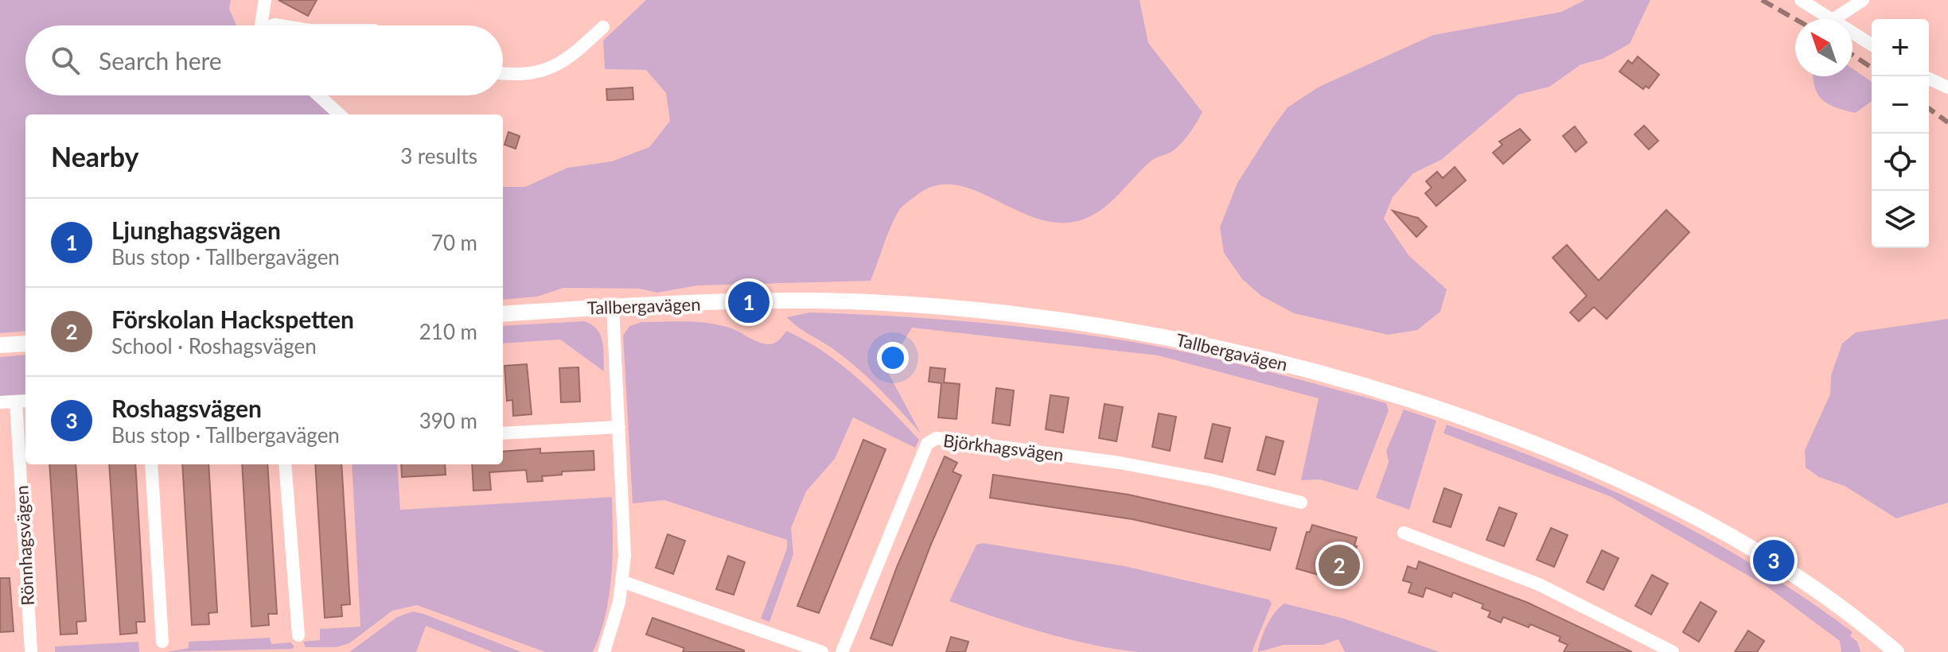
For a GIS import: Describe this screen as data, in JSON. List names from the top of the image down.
{
  "streets": {
    "street": ["Tallbergavägen", "Björkhagsvägen", "Rönnhagsvägen"]
  },
  "north": "top left",
  "page": {
    "map_buttons": ["+", "−"],
    "search": "Search here",
    "heading": ["Nearby", "3 results"],
    "list": [
      {
        "mark": "1",
        "name": "Ljunghagsvägen",
        "note": "Bus stop · Tallbergavägen",
        "value": "70 m"
      },
      {
        "mark": "2",
        "name": "Förskolan Hackspetten",
        "note": "School · Roshagsvägen",
        "value": "210 m"
      },
      {
        "mark": "3",
        "name": "Roshagsvägen",
        "note": "Bus stop · Tallbergavägen",
        "value": "390 m"
      }
    ],
    "pins": ["1", "3", "2"]
  }
}
